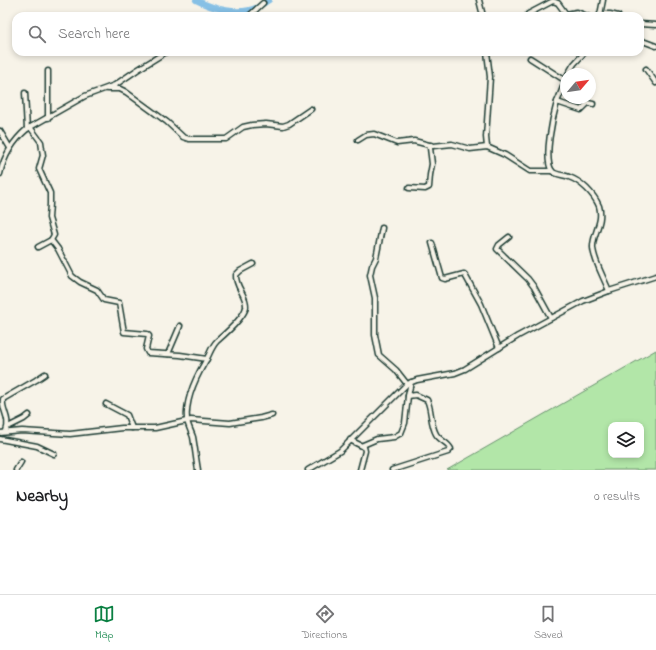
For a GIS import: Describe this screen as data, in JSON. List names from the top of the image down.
{
  "north": "top right",
  "page": {
    "search": "Search here",
    "heading": ["Nearby", "0 results"],
    "nav": ["Map", "Directions", "Saved"]
  }
}
